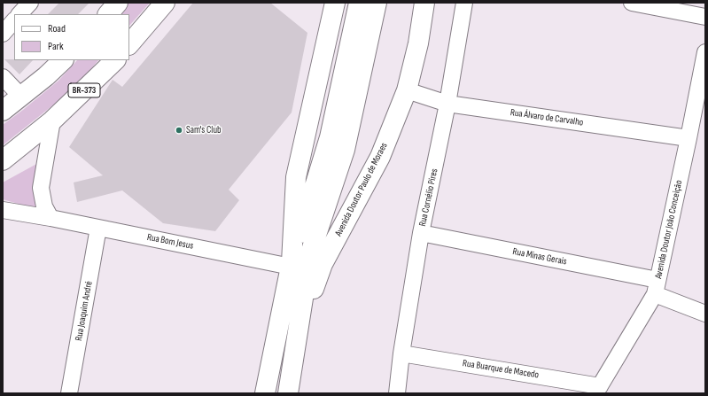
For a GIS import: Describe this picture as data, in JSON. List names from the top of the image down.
{
  "streets": {
    "main road": ["BR-373", "Avenida Doutor Paulo de Moraes"],
    "street": [
      "Rua Álvaro de Carvalho",
      "Rua Cornélio Pires",
      "Avenida Doutor João Conceição",
      "Rua Bom Jesus",
      "Rua Minas Gerais",
      "Rua Joaquim André",
      "Rua Buarque de Macedo"
    ]
  },
  "crossings": [
    ["Rua Álvaro de Carvalho", "Avenida Doutor Paulo de Moraes"],
    ["Rua Álvaro de Carvalho", "Rua Cornélio Pires"],
    ["Rua Álvaro de Carvalho", "Avenida Doutor João Conceição"],
    ["Rua Cornélio Pires", "Rua Minas Gerais"],
    ["Rua Cornélio Pires", "Rua Buarque de Macedo"],
    ["Avenida Doutor João Conceição", "Rua Minas Gerais"],
    ["Avenida Doutor João Conceição", "Rua Buarque de Macedo"],
    ["Rua Bom Jesus", "Rua Joaquim André"]
  ],
  "places": ["Sam's Club"],
  "legend": ["Road", "Park"]
}
